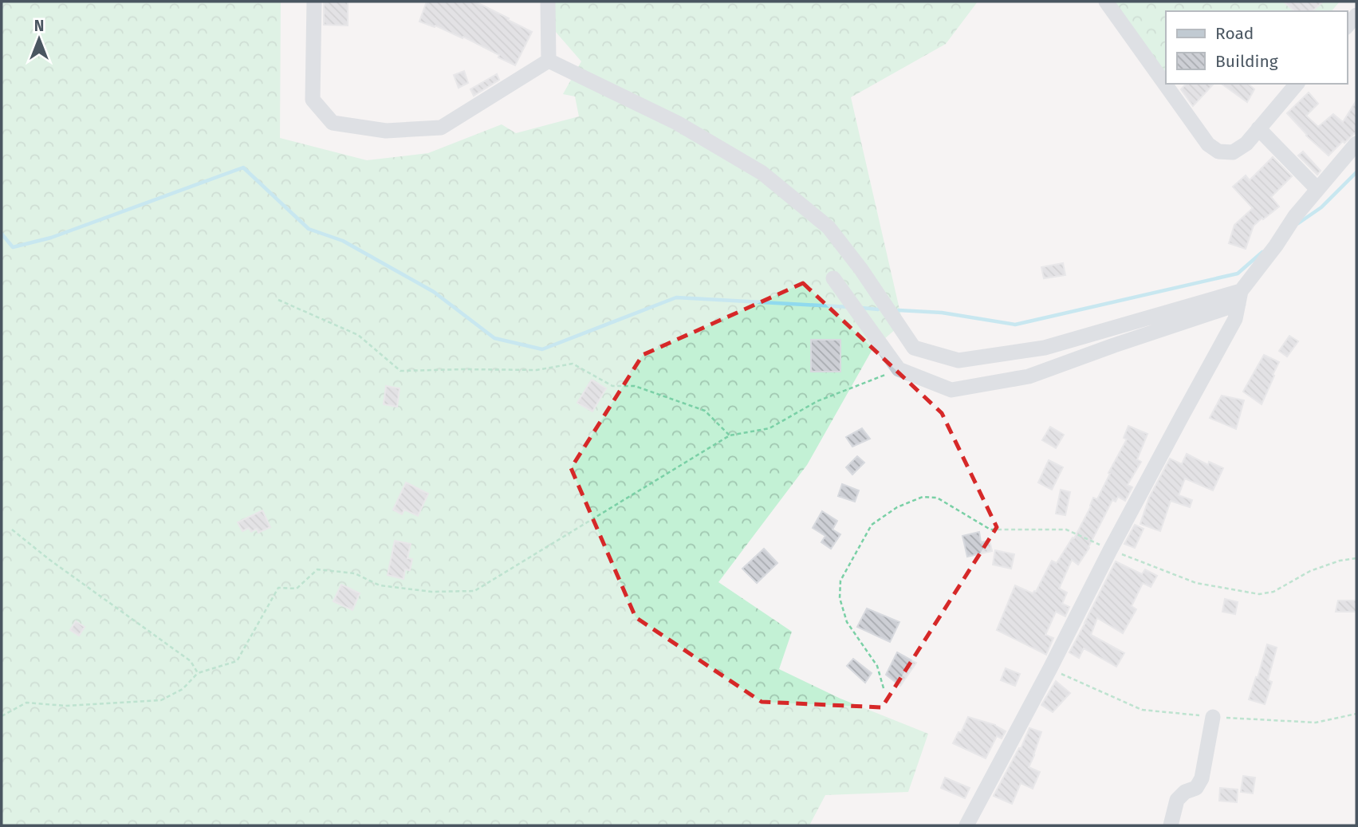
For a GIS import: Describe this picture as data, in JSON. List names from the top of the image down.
{
  "legend": ["Road", "Building"],
  "north": "top"
}
